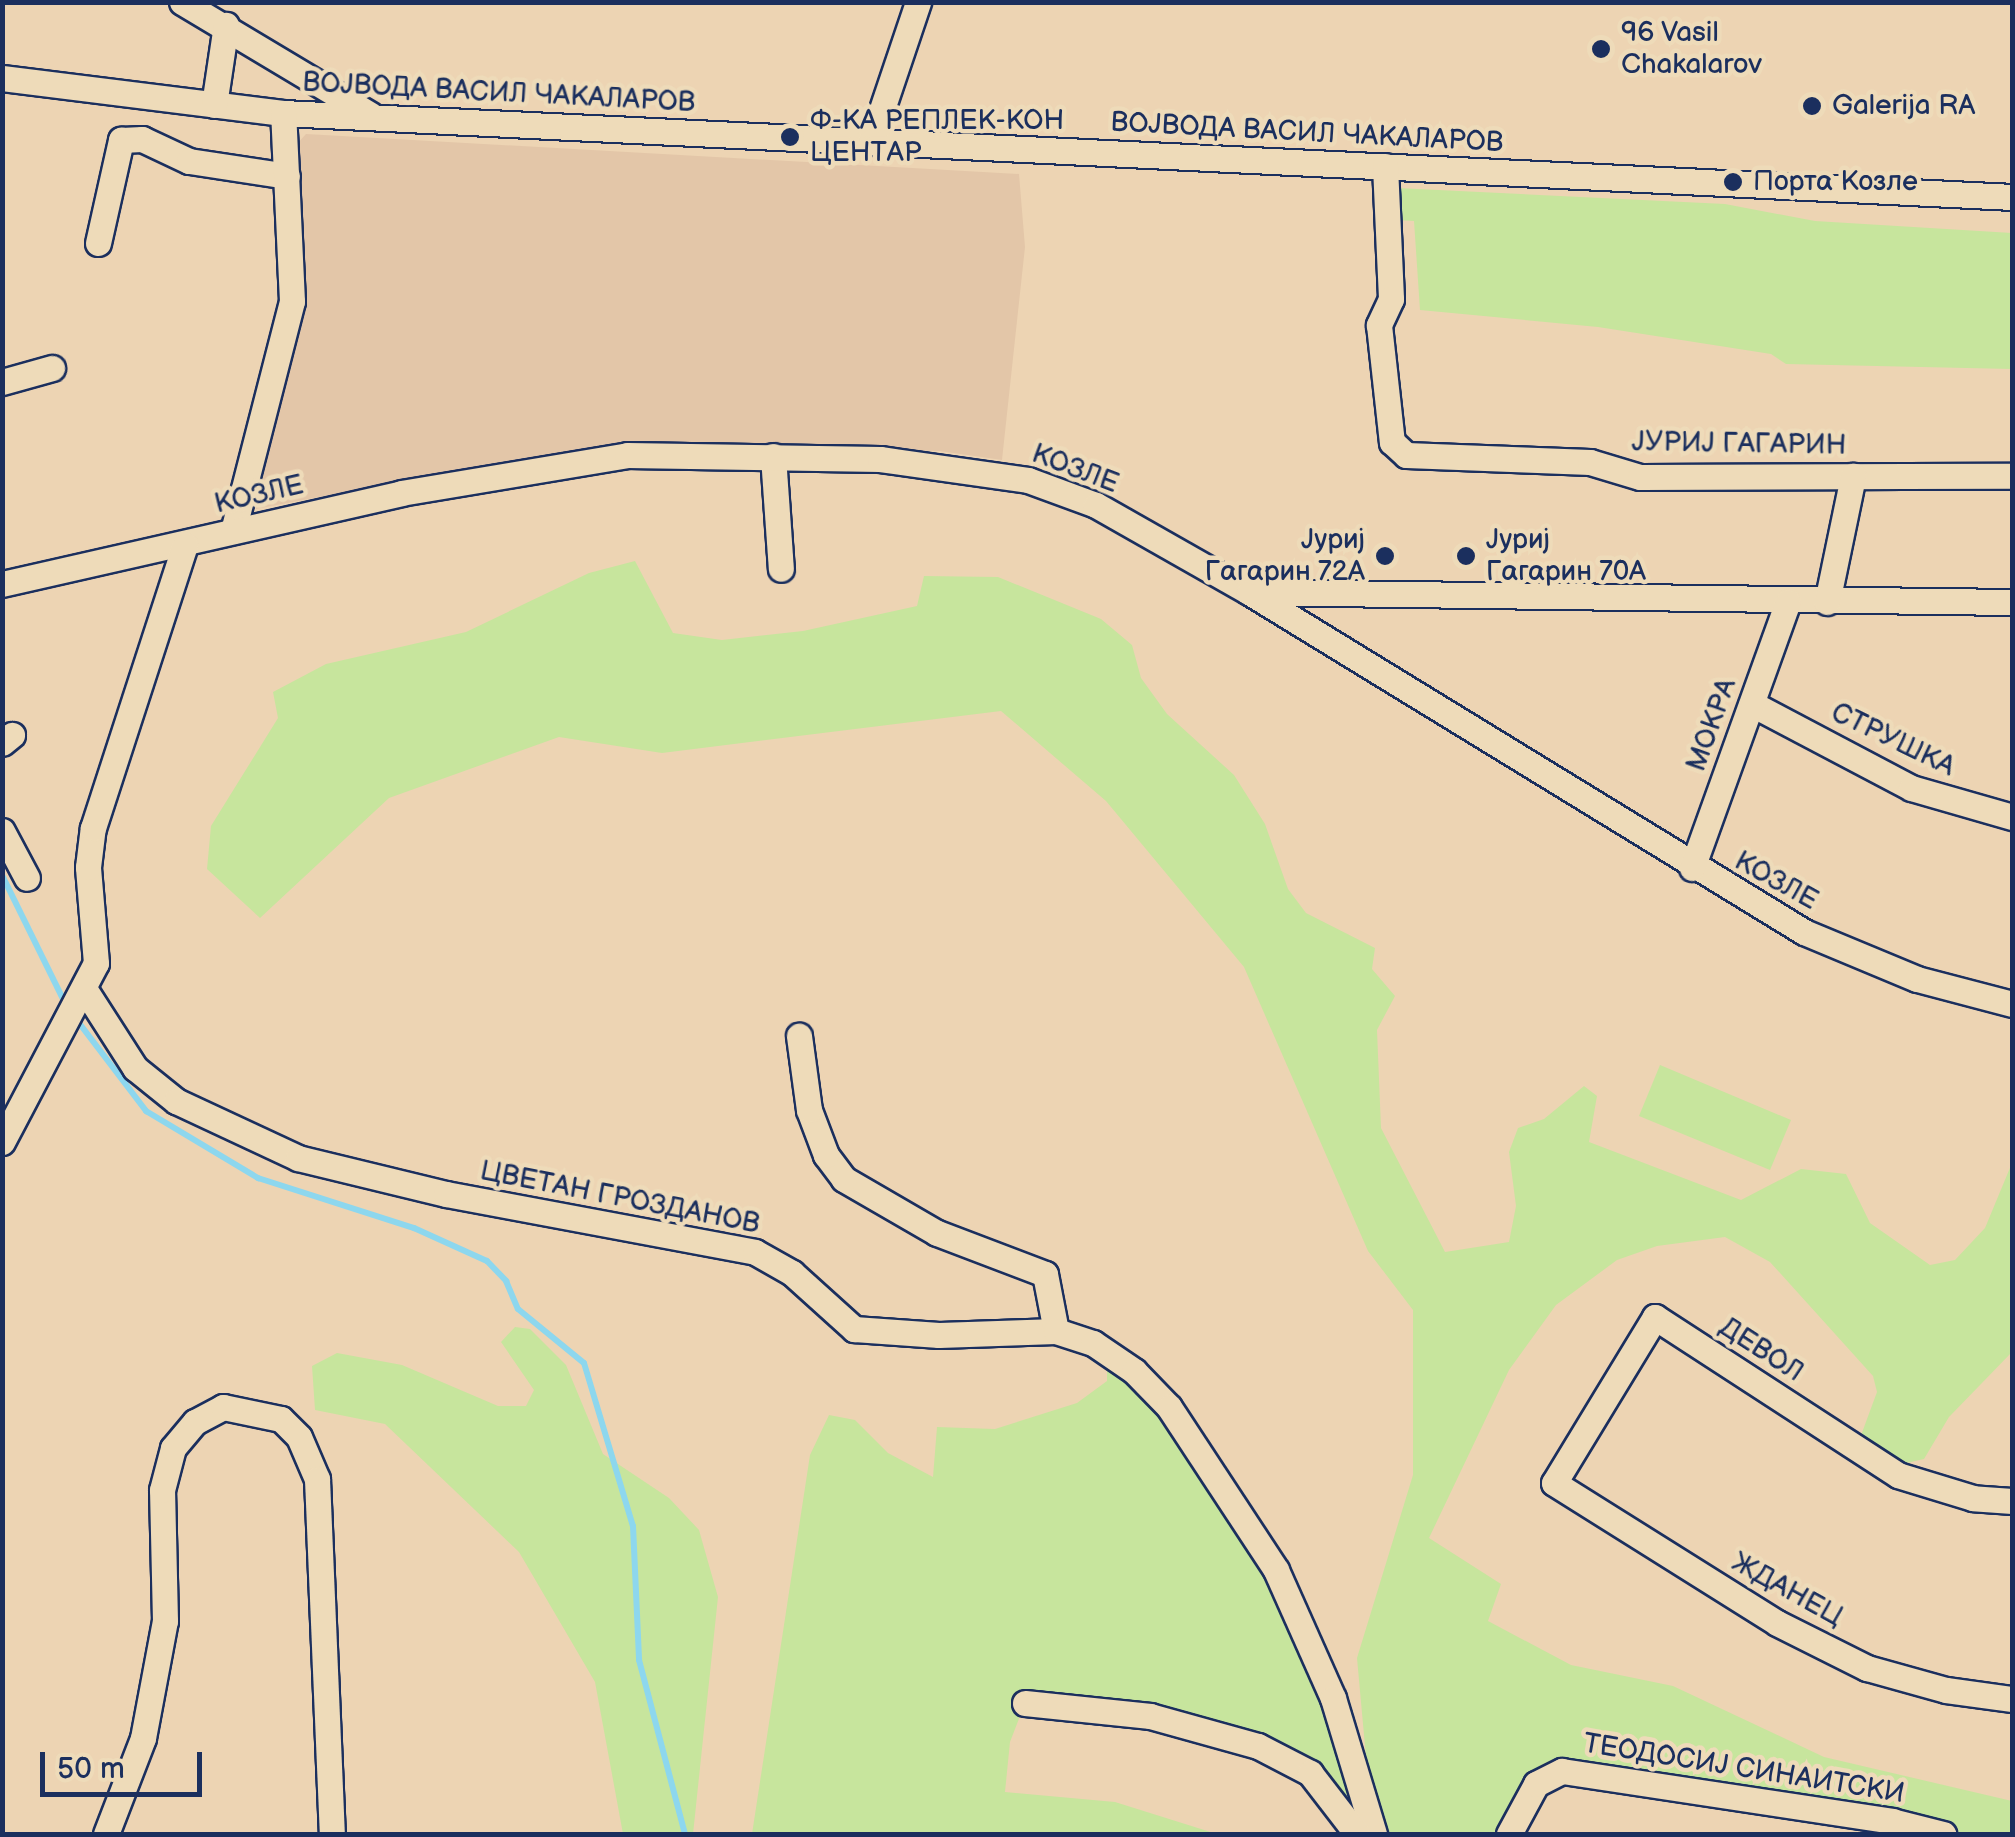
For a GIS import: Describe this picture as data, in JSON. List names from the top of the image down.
{
  "streets": {
    "street": [
      "ВОЈВОДА ВАСИЛ ЧАКАЛАРОВ",
      "ЈУРИЈ ГАГАРИН",
      "КОЗЛЕ",
      "МОКРА",
      "СТРУШКА",
      "ЦВЕТАН ГРОЗДАНОВ",
      "ДЕВОЛ",
      "ЖДАНЕЦ",
      "ТЕОДОСИЈ СИНАИТСКИ"
    ]
  },
  "crossings": [
    ["ВОЈВОДА ВАСИЛ ЧАКАЛАРОВ", "ЈУРИЈ ГАГАРИН"],
    ["КОЗЛЕ", "МОКРА"],
    ["МОКРА", "СТРУШКА"],
    ["ДЕВОЛ", "ЖДАНЕЦ"]
  ],
  "places": [
    "96 Vasil Chakalarov",
    "Galerija RA",
    "Ф-КА РЕПЛЕК-КОН ЦЕНТАР",
    "Порта Козле",
    "Јуриј Гагарин 72А",
    "Јуриј Гагарин 70А"
  ],
  "scale_bar": "50 m"
}
